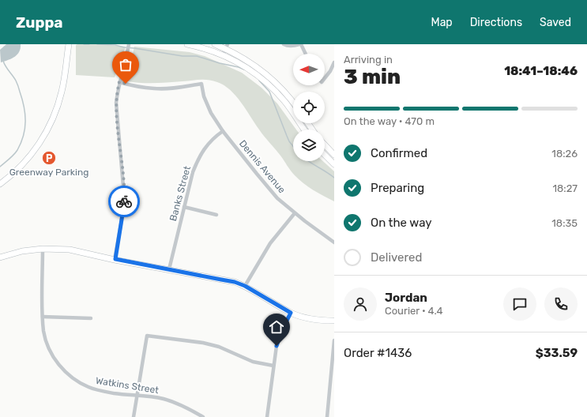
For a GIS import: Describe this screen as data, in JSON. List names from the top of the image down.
{
  "streets": {
    "street": ["Dennis Avenue", "Banks Street", "Watkins Street"]
  },
  "crossings": [
    ["Dennis Avenue", "Banks Street"]
  ],
  "places": {
    "parking": ["Greenway Parking"]
  },
  "north": "left",
  "page": {
    "header": "Zuppa",
    "nav": ["Map", "Directions", "Saved"],
    "heading": ["3 min", "Arriving in", "18:41–18:46"],
    "panel": [
      "Jordan",
      "Courier · 4.4",
      "Order #1436",
      "$33.59"
    ],
    "bar": "On the way · 470 m",
    "list": [
      ["Confirmed", "18:26"],
      ["Preparing", "18:27"],
      ["On the way", "18:35"],
      "Delivered"
    ]
  }
}
